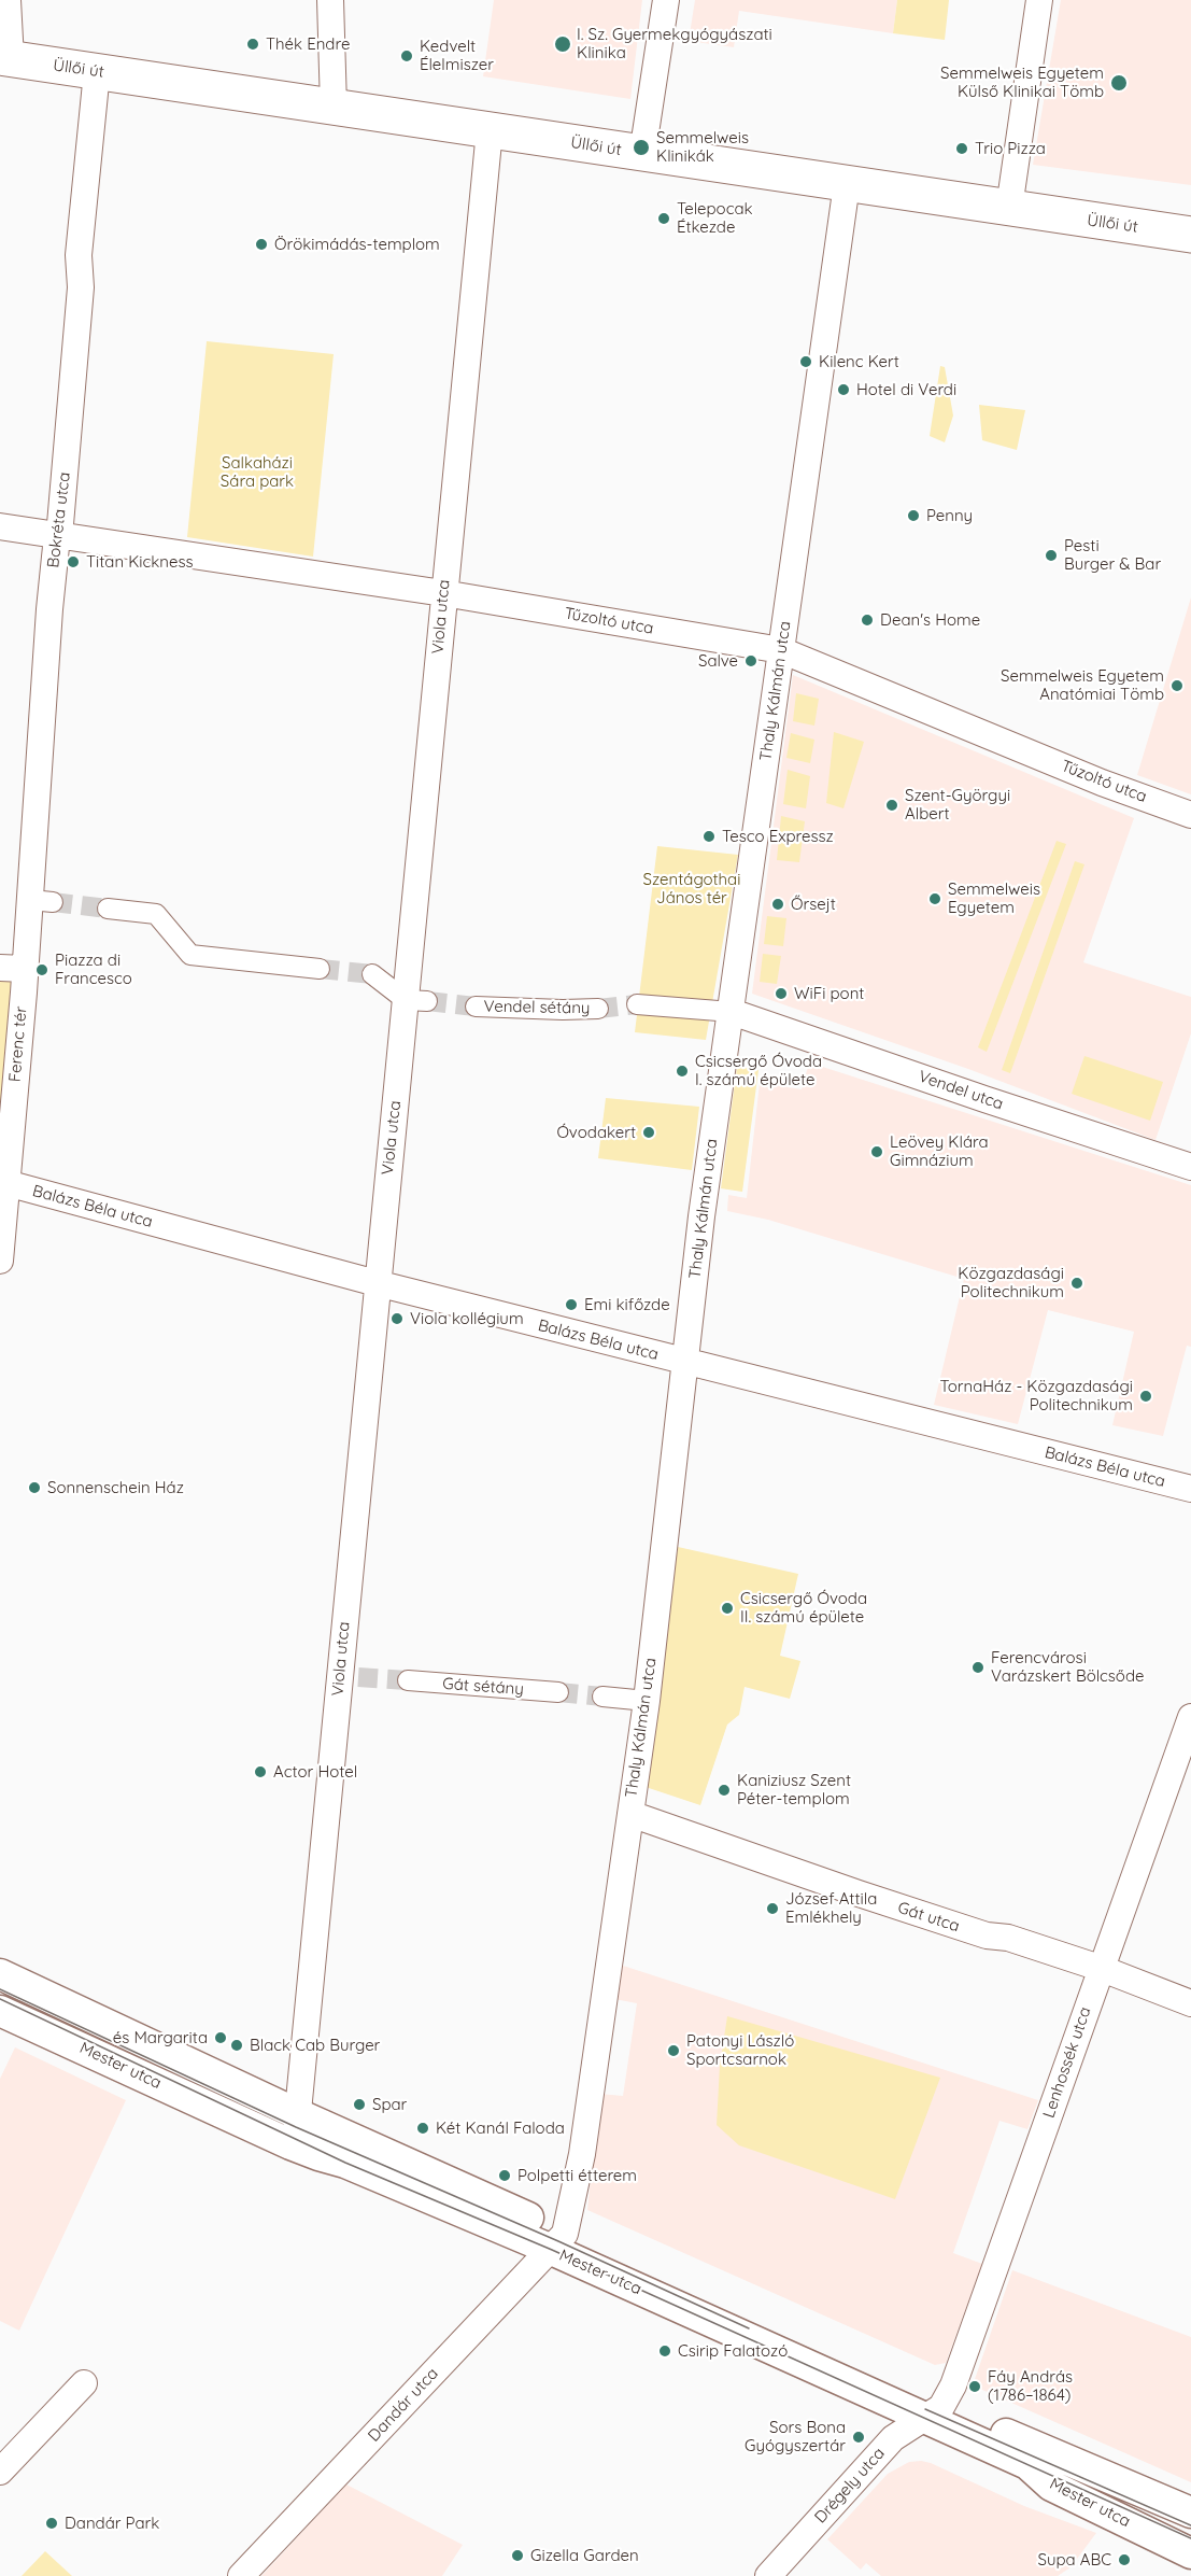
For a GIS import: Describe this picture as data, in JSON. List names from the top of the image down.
{
  "streets": {
    "main road": ["Üllői út"],
    "street": [
      "Bokréta utca",
      "Viola utca",
      "Tűzoltó utca",
      "Thaly Kálmán utca",
      "Vendel sétány",
      "Ferenc tér",
      "Vendel utca",
      "Balázs Béla utca",
      "Gát sétány",
      "Gát utca",
      "Lenhossék utca",
      "Mester utca",
      "Dandár utca",
      "Drégely utca"
    ]
  },
  "crossings": [
    ["Üllői út", "Bokréta utca"],
    ["Üllői út", "Viola utca"],
    ["Üllői út", "Thaly Kálmán utca"],
    ["Bokréta utca", "Tűzoltó utca"],
    ["Bokréta utca", "Ferenc tér"],
    ["Viola utca", "Tűzoltó utca"],
    ["Viola utca", "Balázs Béla utca"],
    ["Viola utca", "Mester utca"],
    ["Tűzoltó utca", "Thaly Kálmán utca"],
    ["Thaly Kálmán utca", "Vendel utca"],
    ["Thaly Kálmán utca", "Balázs Béla utca"],
    ["Thaly Kálmán utca", "Gát utca"],
    ["Thaly Kálmán utca", "Mester utca"],
    ["Thaly Kálmán utca", "Dandár utca"],
    ["Ferenc tér", "Balázs Béla utca"],
    ["Gát utca", "Lenhossék utca"],
    ["Lenhossék utca", "Mester utca"],
    ["Lenhossék utca", "Drégely utca"],
    ["Mester utca", "Dandár utca"],
    ["Mester utca", "Drégely utca"]
  ],
  "parks": ["Salkaházi Sára park", "Szentágothai János tér"],
  "places": [
    "Thék Endre",
    "I. Sz. Gyermekgyógyászati Klinika",
    "Kedvelt Élelmiszer",
    "Semmelweis Egyetem Külső Klinikai Tömb",
    "Semmelweis Klinikák",
    "Trio Pizza",
    "Telepocak Étkezde",
    "Örökimádás-templom",
    "Kilenc Kert",
    "Hotel di Verdi",
    "Penny",
    "Pesti Burger & Bar",
    "Titan Kickness",
    "Dean's Home",
    "Salve",
    "Semmelweis Egyetem Anatómiai Tömb",
    "Szent-Györgyi Albert",
    "Tesco Expressz",
    "Semmelweis Egyetem",
    "Őrsejt",
    "Piazza di Francesco",
    "WiFi pont",
    "Csicsergő Óvoda I. számú épülete",
    "Óvodakert",
    "Leövey Klára Gimnázium",
    "Közgazdasági Politechnikum",
    "Emi kifőzde",
    "Viola kollégium",
    "TornaHáz - Közgazdasági Politechnikum",
    "Sonnenschein Ház",
    "Csicsergő Óvoda II. számú épülete",
    "Ferencvárosi Varázskert Bölcsőde",
    "Actor Hotel",
    "Kaniziusz Szent Péter-templom",
    "József Attila Emlékhely",
    "és Margarita",
    "Black Cab Burger",
    "Patonyi László Sportcsarnok",
    "Spar",
    "Két Kanál Faloda",
    "Polpetti étterem",
    "Csirip Falatozó",
    "Fáy András (1786–1864)",
    "Sors Bona Gyógyszertár",
    "Dandár Park",
    "Gizella Garden",
    "Supa ABC"
  ]
}
